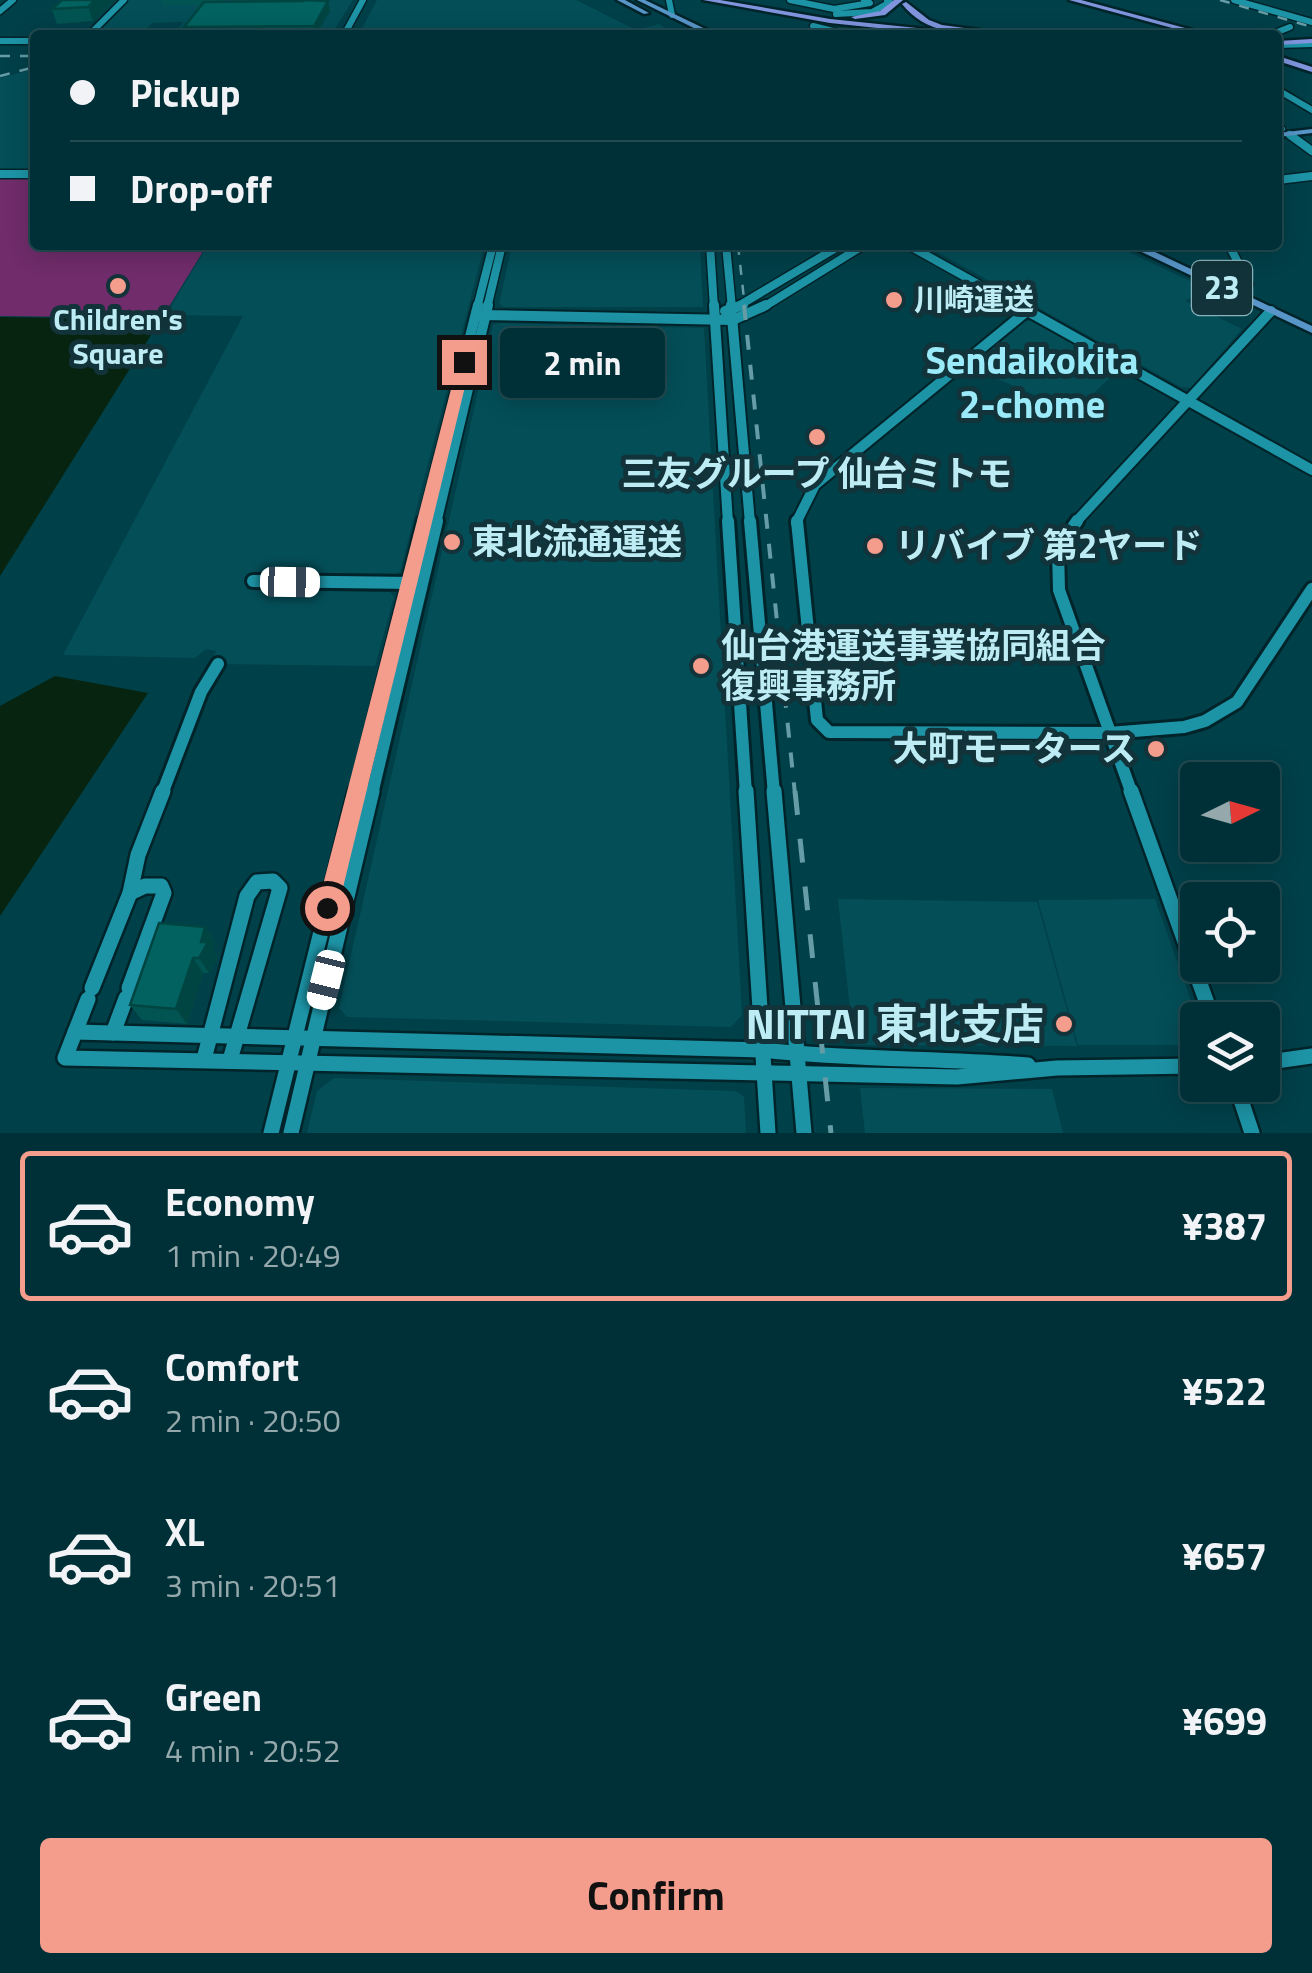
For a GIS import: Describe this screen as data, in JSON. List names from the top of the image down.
{
  "streets": {
    "main road": ["23"]
  },
  "districts": ["Sendaikokita 2-chome"],
  "places": [
    "Children's Square",
    "川崎運送",
    "三友グループ 仙台ミトモ",
    "東北流通運送",
    "リバイブ 第2ヤード",
    "仙台港運送事業協同組合 復興事務所",
    "大町モータース",
    "NITTAI 東北支店"
  ],
  "north": "right",
  "page": {
    "banner": ["Pickup", "Drop-off"],
    "bubble": "2 min",
    "list": [
      {
        "name": "Economy",
        "note": "1 min · 20:49",
        "value": "¥387"
      },
      {
        "name": "Comfort",
        "note": "2 min · 20:50",
        "value": "¥522"
      },
      {
        "name": "XL",
        "note": "3 min · 20:51",
        "value": "¥657"
      },
      {
        "name": "Green",
        "note": "4 min · 20:52",
        "value": "¥699"
      }
    ],
    "buttons": "Confirm"
  }
}
